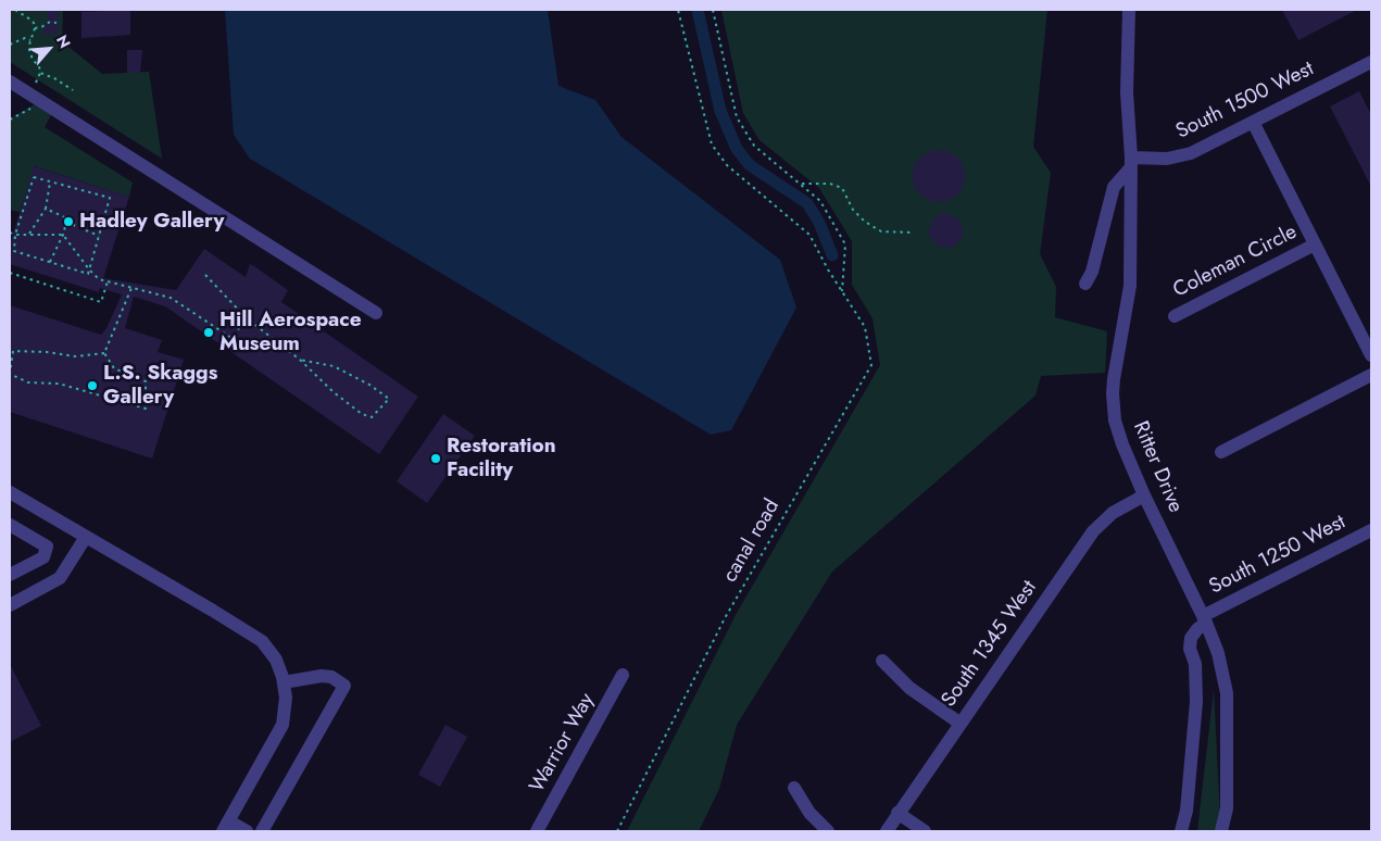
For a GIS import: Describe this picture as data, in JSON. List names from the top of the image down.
{
  "streets": {
    "street": [
      "South 1500 West",
      "Coleman Circle",
      "Ritter Drive",
      "South 1250 West",
      "South 1345 West",
      "Warrior Way"
    ],
    "path": ["canal road"]
  },
  "crossings": [
    ["South 1500 West", "Ritter Drive"],
    ["Ritter Drive", "South 1250 West"],
    ["Ritter Drive", "South 1345 West"]
  ],
  "places": [
    "Hadley Gallery",
    "Hill Aerospace Museum",
    "L.S. Skaggs Gallery",
    "Restoration Facility"
  ],
  "north": "top right"
}
